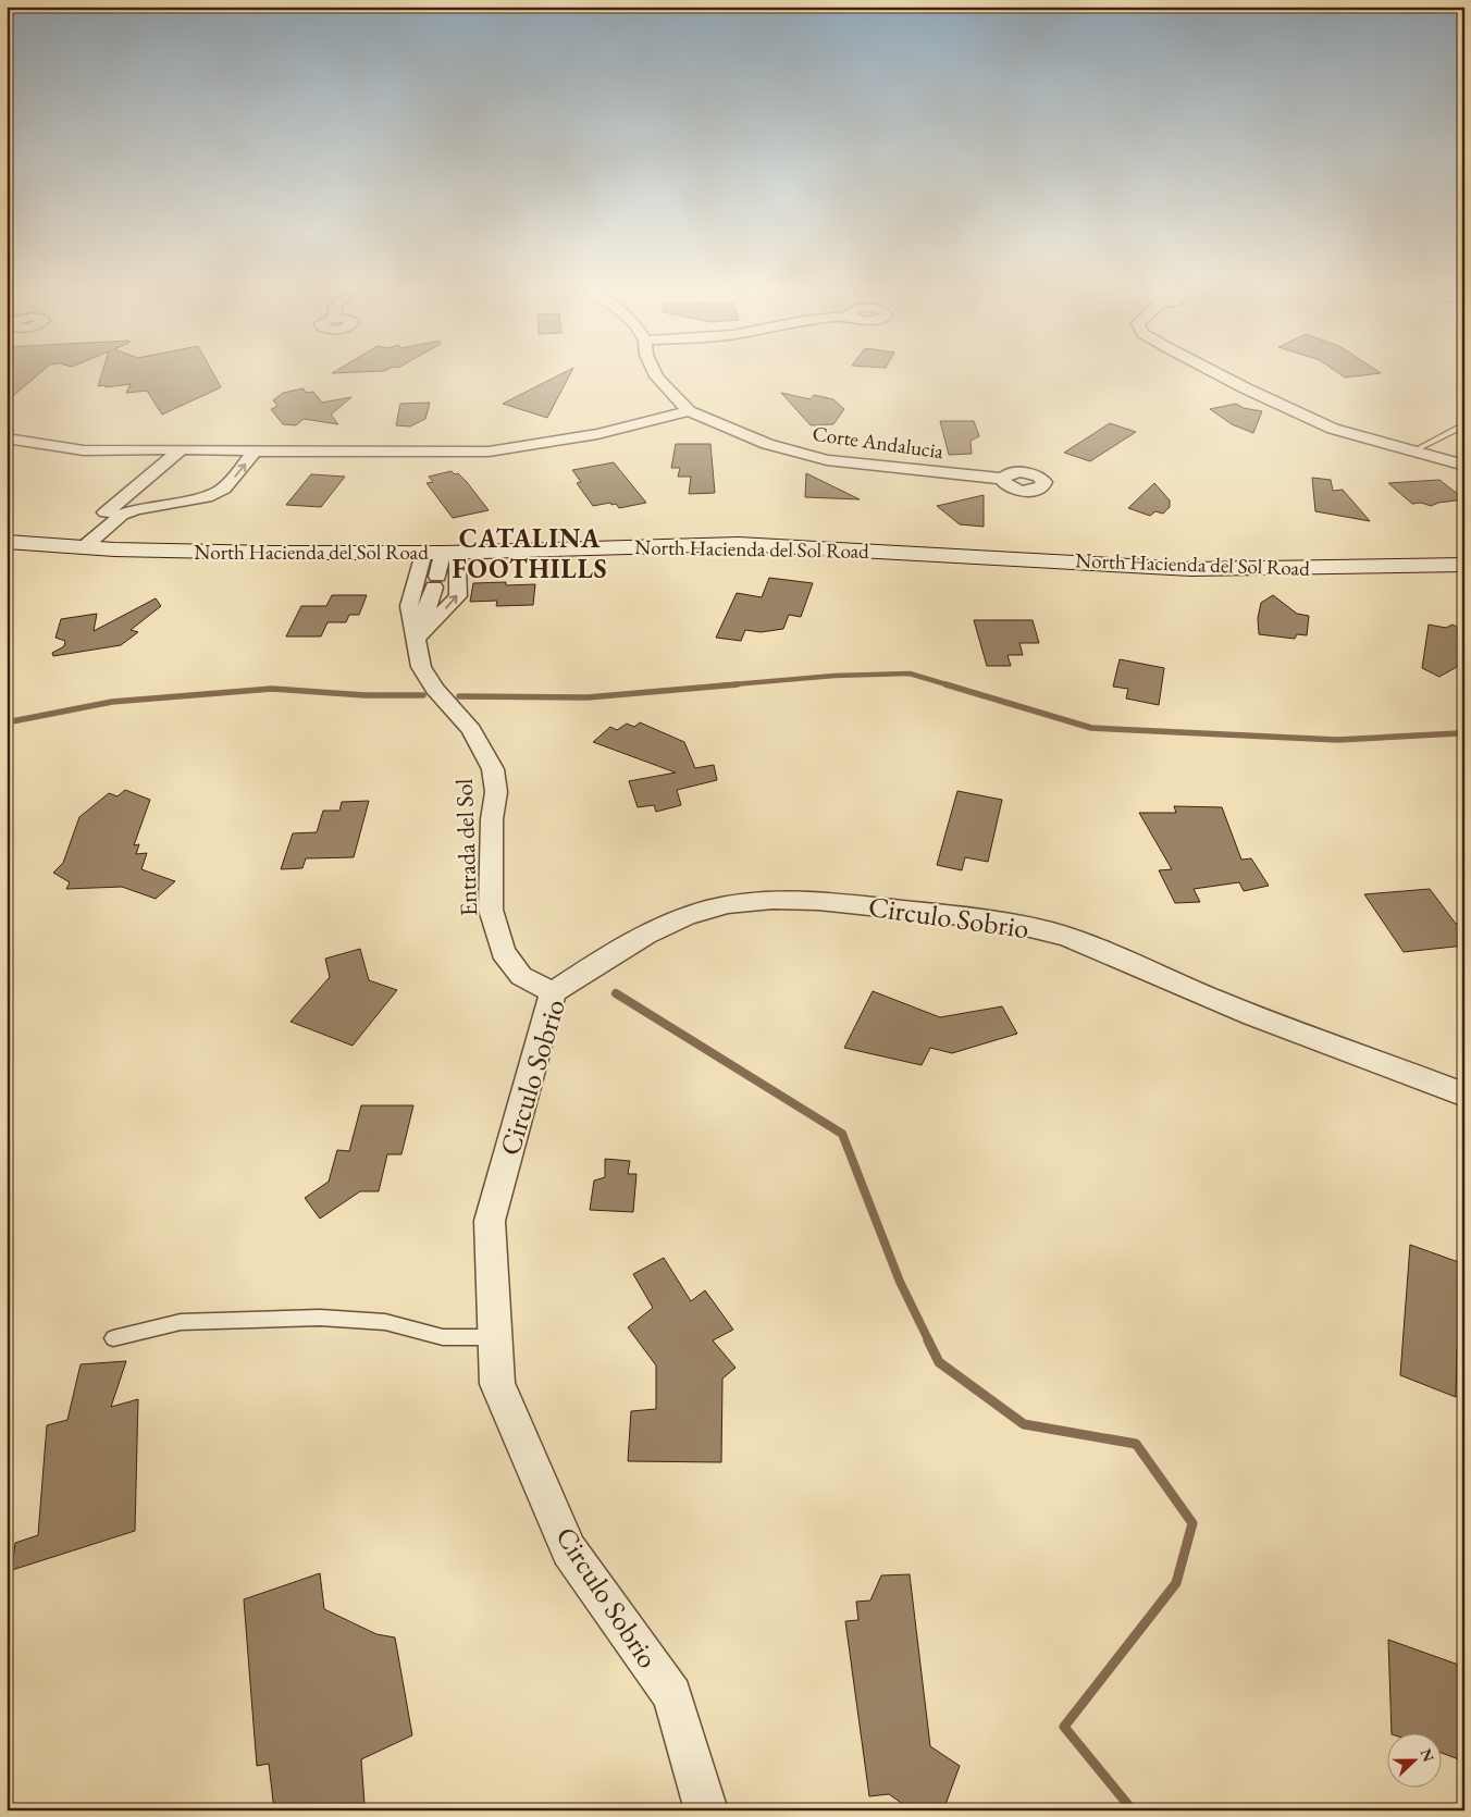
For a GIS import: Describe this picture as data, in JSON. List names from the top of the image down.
{
  "streets": {
    "street": [
      "Corte Andalucia",
      "North Hacienda del Sol Road",
      "Entrada del Sol",
      "Circulo Sobrio"
    ]
  },
  "crossings": [
    ["North Hacienda del Sol Road", "Entrada del Sol"],
    ["Entrada del Sol", "Circulo Sobrio"]
  ],
  "districts": ["CATALINA FOOTHILLS"],
  "north": "right"
}
